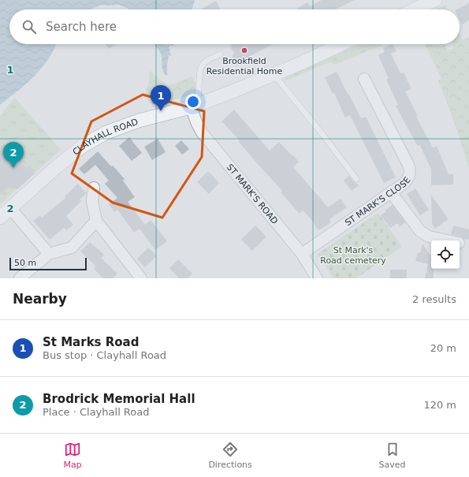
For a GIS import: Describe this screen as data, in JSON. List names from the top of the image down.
{
  "streets": {
    "street": ["CLAYHALL ROAD", "ST MARK'S ROAD", "ST MARK'S CLOSE"]
  },
  "crossings": [
    ["CLAYHALL ROAD", "ST MARK'S ROAD"],
    ["ST MARK'S ROAD", "ST MARK'S CLOSE"]
  ],
  "parks": ["St Mark's Road cemetery"],
  "places": ["Brookfield Residential Home"],
  "scale_bar": "50 m",
  "page": {
    "search": "Search here",
    "pins": ["1", "2"],
    "scale": "50 m",
    "heading": ["Nearby", "2 results"],
    "list": [
      {
        "mark": "1",
        "name": "St Marks Road",
        "note": "Bus stop · Clayhall Road",
        "value": "20 m"
      },
      {
        "mark": "2",
        "name": "Brodrick Memorial Hall",
        "note": "Place · Clayhall Road",
        "value": "120 m"
      }
    ],
    "nav": ["Map", "Directions", "Saved"]
  },
  "grid": {
    "rows": ["1", "2"]
  }
}
